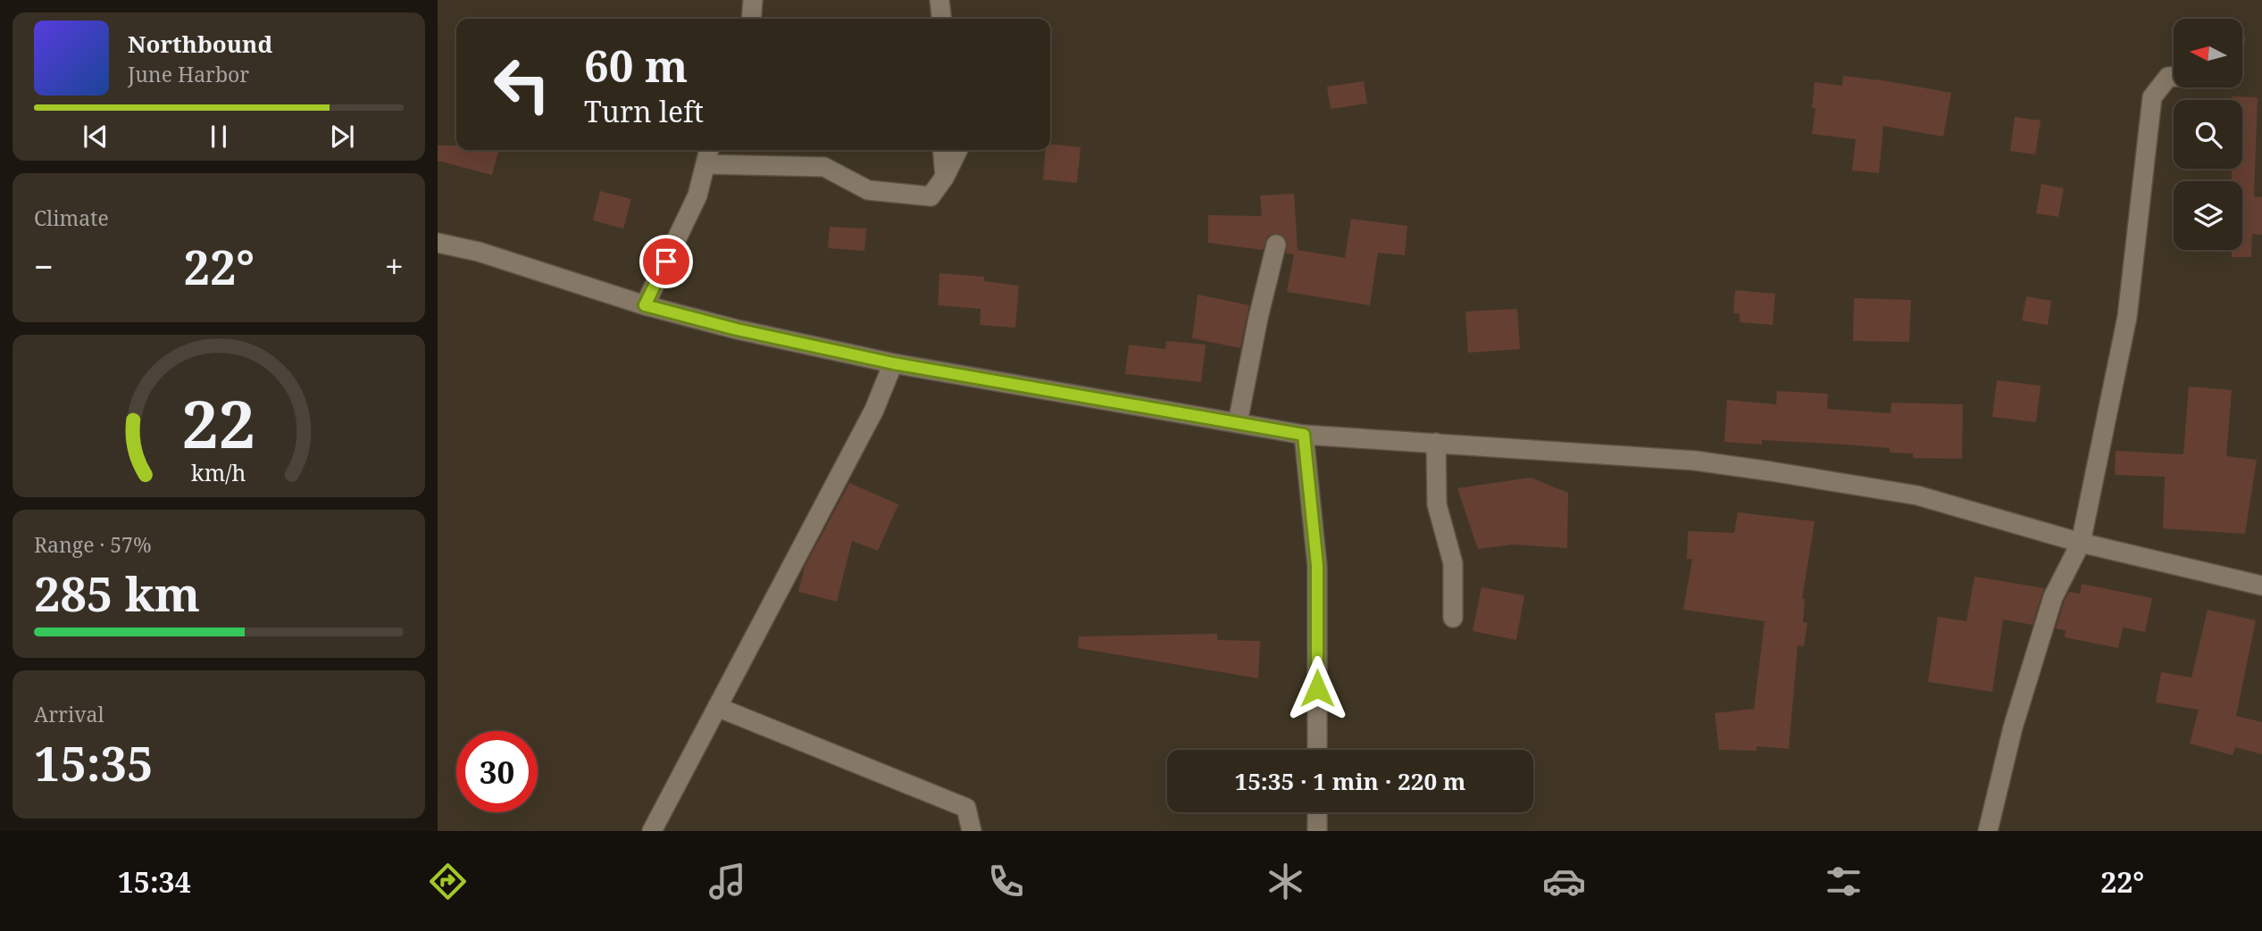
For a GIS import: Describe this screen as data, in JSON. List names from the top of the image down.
{
  "north": "left",
  "page": {
    "turn": ["60 m", "Turn left"],
    "song": ["Northbound", "June Harbor"],
    "tile": [
      "Climate",
      ["Range · 57%", "285 km"],
      ["Arrival", "15:35"]
    ],
    "heat": ["−", "22°", "+"],
    "limit": "30",
    "trip": "15:35 · 1 min · 220 m",
    "tabs": ["15:34", "22°"],
    "gauge": ["22", "km/h"]
  }
}
